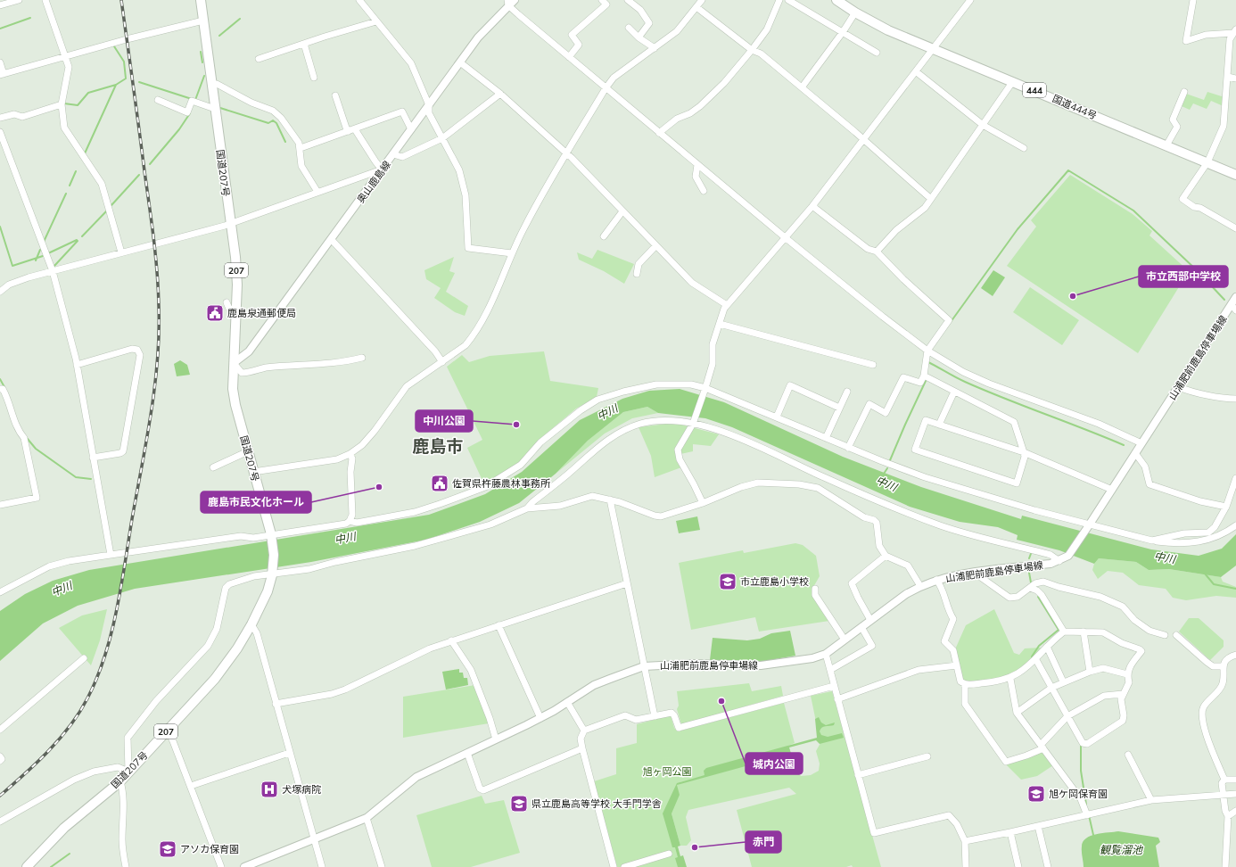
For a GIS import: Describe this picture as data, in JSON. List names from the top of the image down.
{
  "streets": {
    "highway": [
      "444",
      "国道444号",
      "国道207号",
      "207"
    ],
    "main road": ["奥山鹿島線", "山浦肥前鹿島停車場線"]
  },
  "crossings": [
    ["国道207号", "奥山鹿島線"]
  ],
  "districts": ["鹿島市"],
  "water": ["中川", "観覧溜池"],
  "parks": ["旭ヶ岡公園"],
  "places": {
    "other": [
      "市立西部中学校",
      "中川公園",
      "鹿島市民文化ホール",
      "城内公園",
      "赤門"
    ],
    "public building": ["鹿島泉通郵便局", "佐賀県杵藤農林事務所"],
    "school or university": [
      "市立鹿島小学校",
      "旭ケ岡保育園",
      "県立鹿島高等学校 大手門学舎",
      "アソカ保育園"
    ],
    "hospital": ["犬塚病院"]
  }
}
